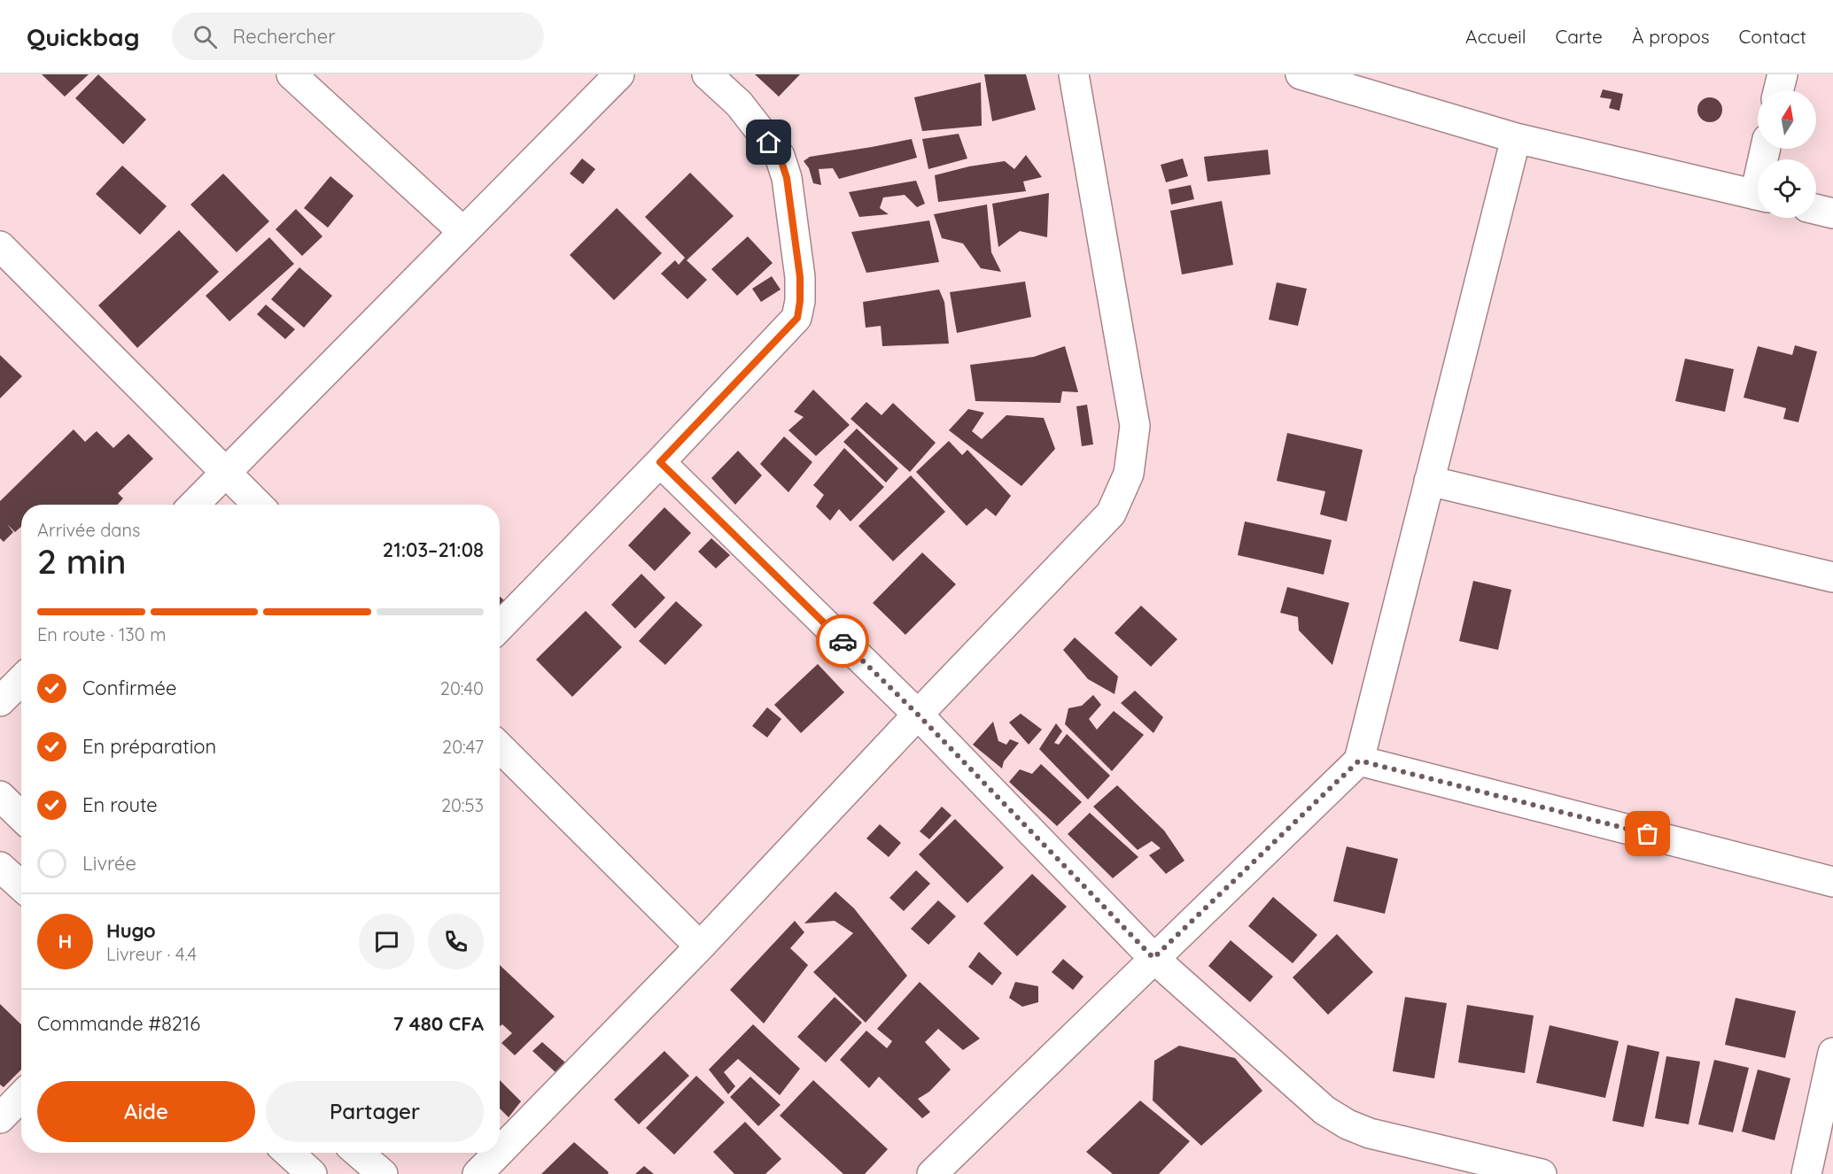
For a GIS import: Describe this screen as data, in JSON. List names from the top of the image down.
{
  "north": "top",
  "page": {
    "header": "Quickbag",
    "search": "Rechercher",
    "nav": [
      "Accueil",
      "Carte",
      "À propos",
      "Contact"
    ],
    "heading": ["2 min", "Arrivée dans", "21:03–21:08"],
    "panel": [
      "Hugo",
      "Livreur · 4.4",
      "Commande #8216",
      "7 480 CFA"
    ],
    "bar": "En route · 130 m",
    "list": [
      ["Confirmée", "20:40"],
      ["En préparation", "20:47"],
      ["En route", "20:53"],
      "Livrée"
    ],
    "round": "H",
    "buttons": ["Aide", "Partager"]
  }
}
